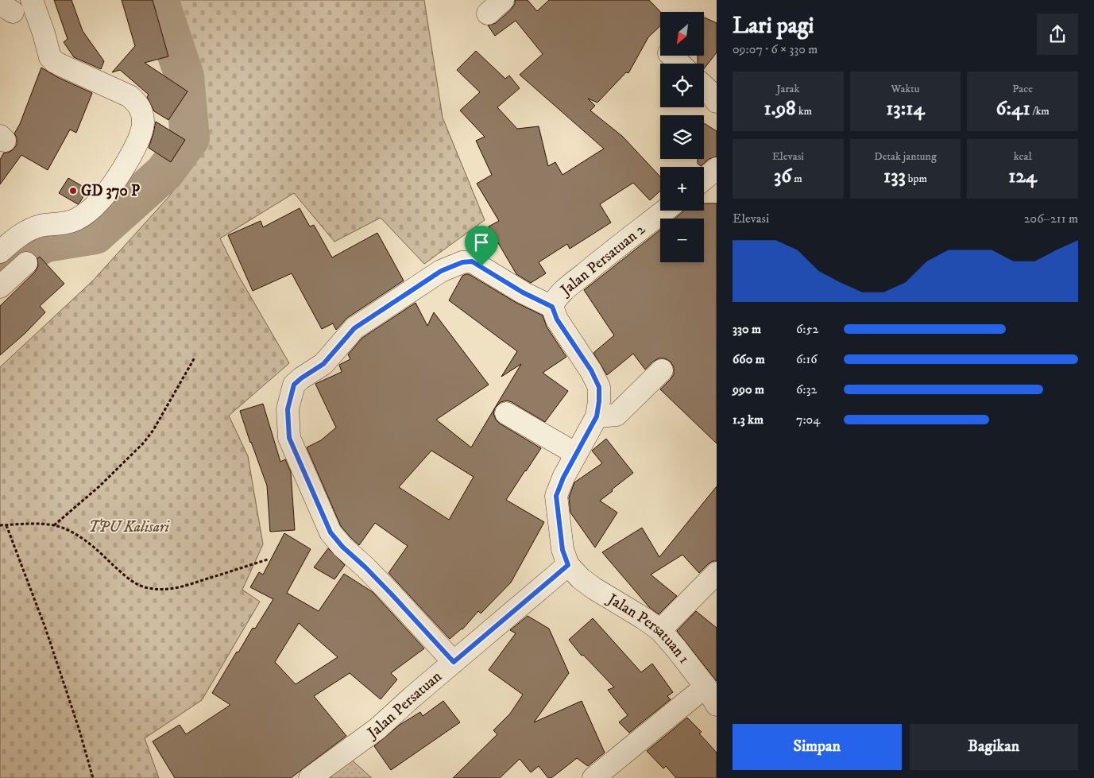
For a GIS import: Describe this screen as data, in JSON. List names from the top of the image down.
{
  "streets": {
    "street": ["Jalan Persatuan 2", "Jalan Persatuan 1", "Jalan Persatuan"]
  },
  "crossings": [
    ["Jalan Persatuan 2", "Jalan Persatuan 1"],
    ["Jalan Persatuan 2", "Jalan Persatuan"],
    ["Jalan Persatuan 1", "Jalan Persatuan"]
  ],
  "parks": ["TPU Kalisari"],
  "places": ["GD 370 P"],
  "north": "bottom left",
  "page": {
    "heading": ["Lari pagi", "09:07 · 6 × 330 m"],
    "map_buttons": ["+", "−"],
    "stats": [
      ["Jarak", "1.98 km"],
      ["Waktu", "13:14"],
      ["Pace", "6:41 /km"],
      ["Elevasi", "36 m"],
      ["Detak jantung", "133 bpm"],
      ["kcal", "124"]
    ],
    "chart": ["Elevasi", "206–211 m"],
    "list": [
      {
        "name": "330 m",
        "note": "6:52"
      },
      {
        "name": "660 m",
        "note": "6:16"
      },
      {
        "name": "990 m",
        "note": "6:32"
      },
      {
        "name": "1.3 km",
        "note": "7:04"
      }
    ],
    "buttons": ["Simpan", "Bagikan"]
  }
}
